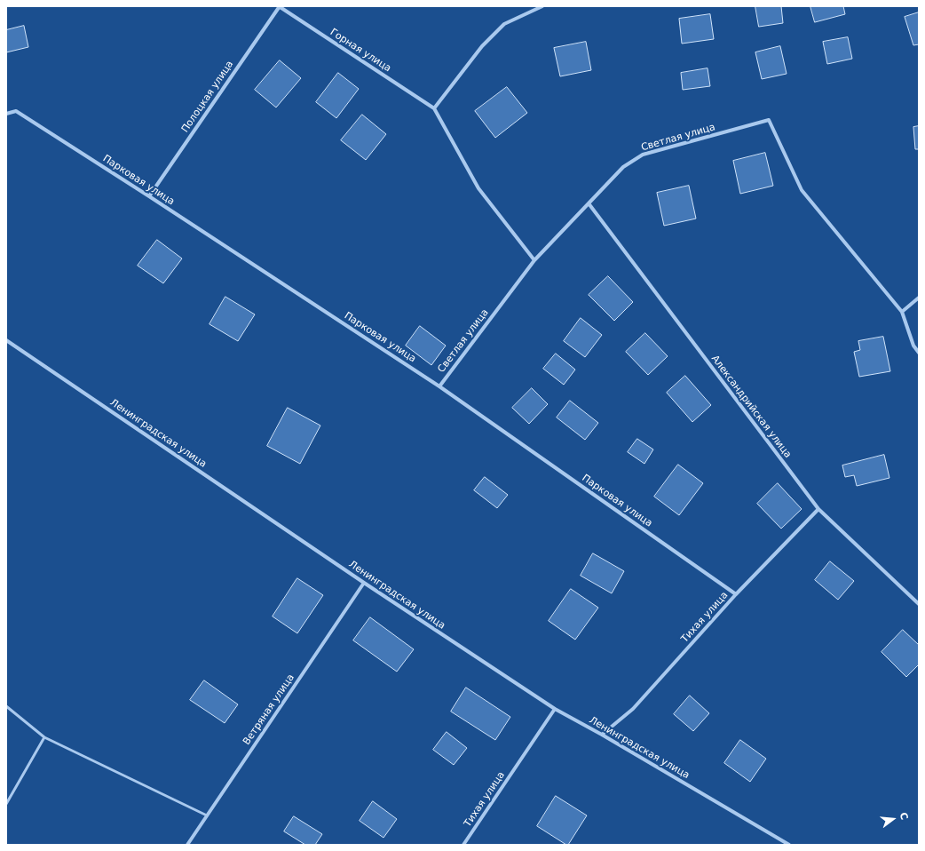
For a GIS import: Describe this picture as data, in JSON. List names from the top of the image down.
{
  "streets": {
    "street": [
      "Горная улица",
      "Полоцкая улица",
      "Светлая улица",
      "Парковая улица",
      "Александрийская улица",
      "Ленинградская улица",
      "Тихая улица",
      "Ветряная улица"
    ]
  },
  "crossings": [
    ["Горная улица", "Полоцкая улица"],
    ["Полоцкая улица", "Парковая улица"],
    ["Светлая улица", "Парковая улица"],
    ["Светлая улица", "Александрийская улица"],
    ["Парковая улица", "Тихая улица"],
    ["Александрийская улица", "Тихая улица"],
    ["Ленинградская улица", "Тихая улица"],
    ["Ленинградская улица", "Ветряная улица"]
  ],
  "north": "right"
}
